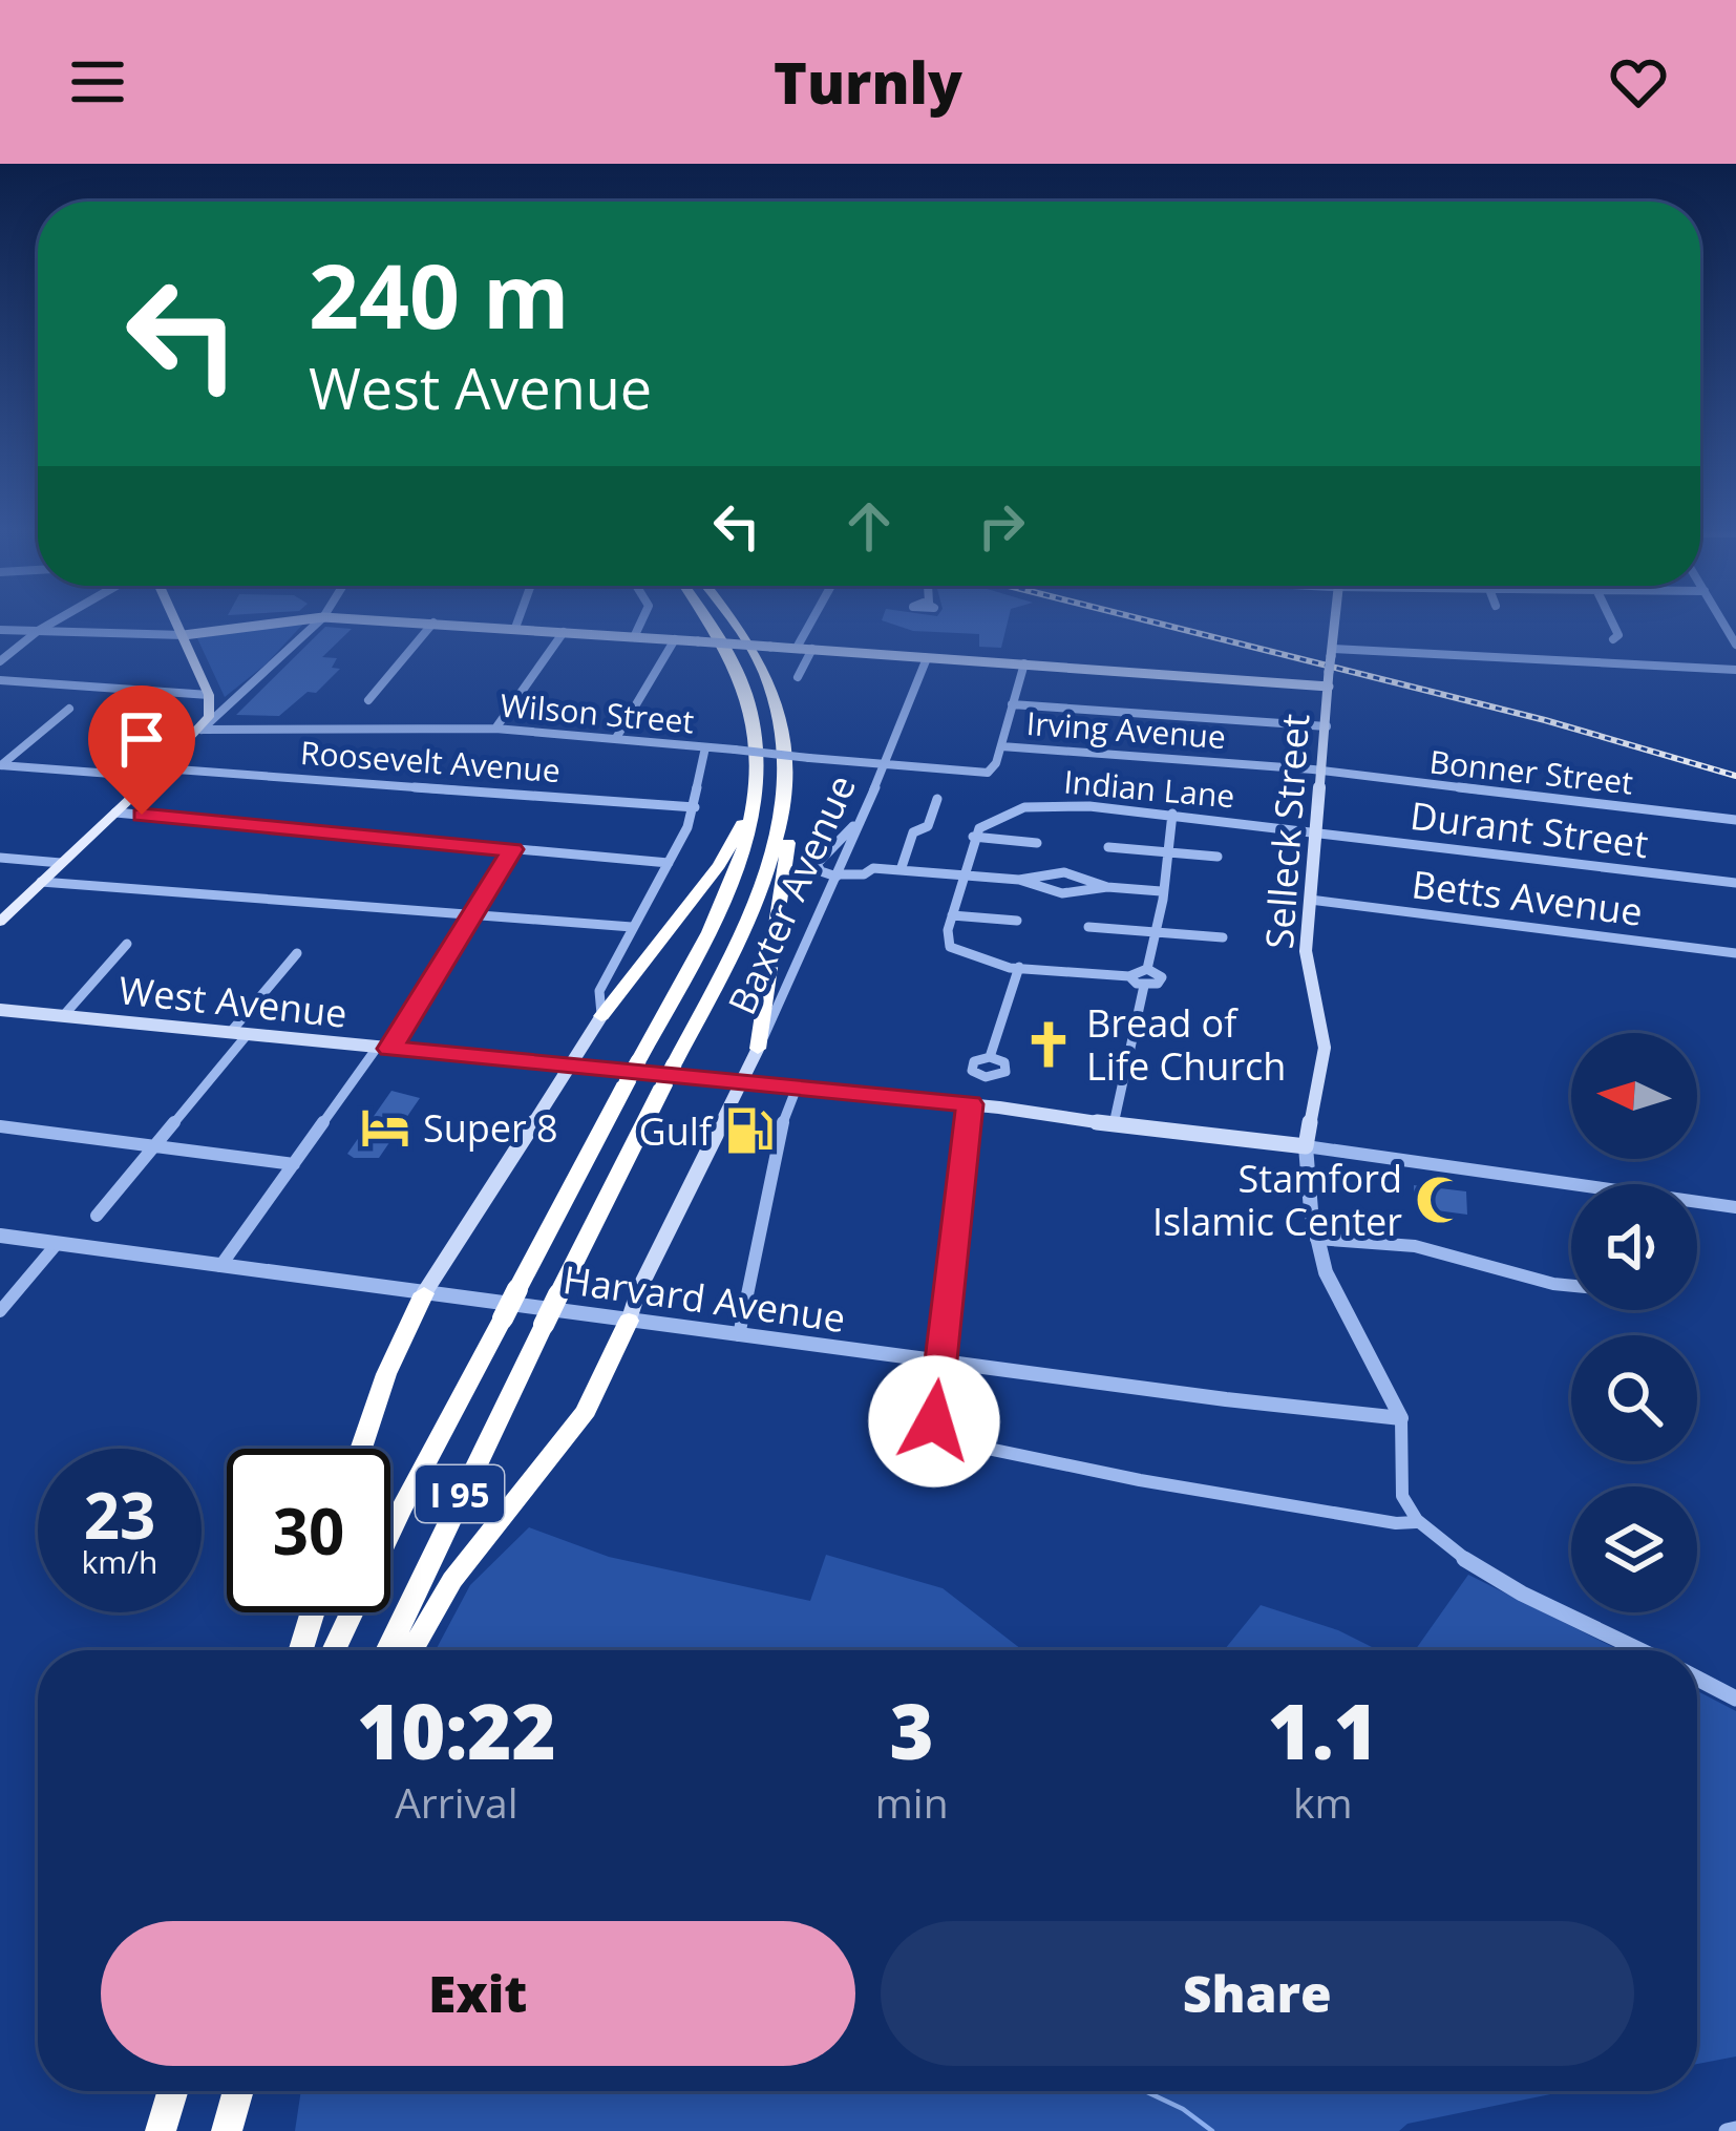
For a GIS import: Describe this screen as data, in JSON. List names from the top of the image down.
{
  "streets": {
    "highway": ["I 95"],
    "main road": ["Selleck Street", "Baxter Avenue", "West Avenue"],
    "street": [
      "Wilson Street",
      "Irving Avenue",
      "Roosevelt Avenue",
      "Bonner Street",
      "Indian Lane",
      "Durant Street",
      "Betts Avenue",
      "Harvard Avenue"
    ]
  },
  "crossings": [
    ["Wilson Street", "Irving Avenue"],
    ["Wilson Street", "Baxter Avenue"],
    ["Irving Avenue", "Bonner Street"],
    ["Irving Avenue", "Selleck Street"],
    ["Bonner Street", "Selleck Street"],
    ["Indian Lane", "Durant Street"],
    ["Indian Lane", "Selleck Street"],
    ["Durant Street", "Selleck Street"],
    ["Selleck Street", "Betts Avenue"],
    ["Selleck Street", "West Avenue"],
    ["Selleck Street", "Harvard Avenue"],
    ["Baxter Avenue", "West Avenue"],
    ["Baxter Avenue", "Harvard Avenue"]
  ],
  "places": {
    "church": ["Bread of Life Church"],
    "hotel": ["Super 8"],
    "fuel station": ["Gulf"],
    "mosque": ["Stamford Islamic Center"]
  },
  "north": "left",
  "page": {
    "header": "Turnly",
    "turn": ["240 m", "West Avenue"],
    "speed": "23 km/h",
    "limit": "30",
    "eta": [
      "10:22",
      "Arrival",
      "3",
      "min",
      "1.1",
      "km"
    ],
    "buttons": ["Exit", "Share"]
  }
}
